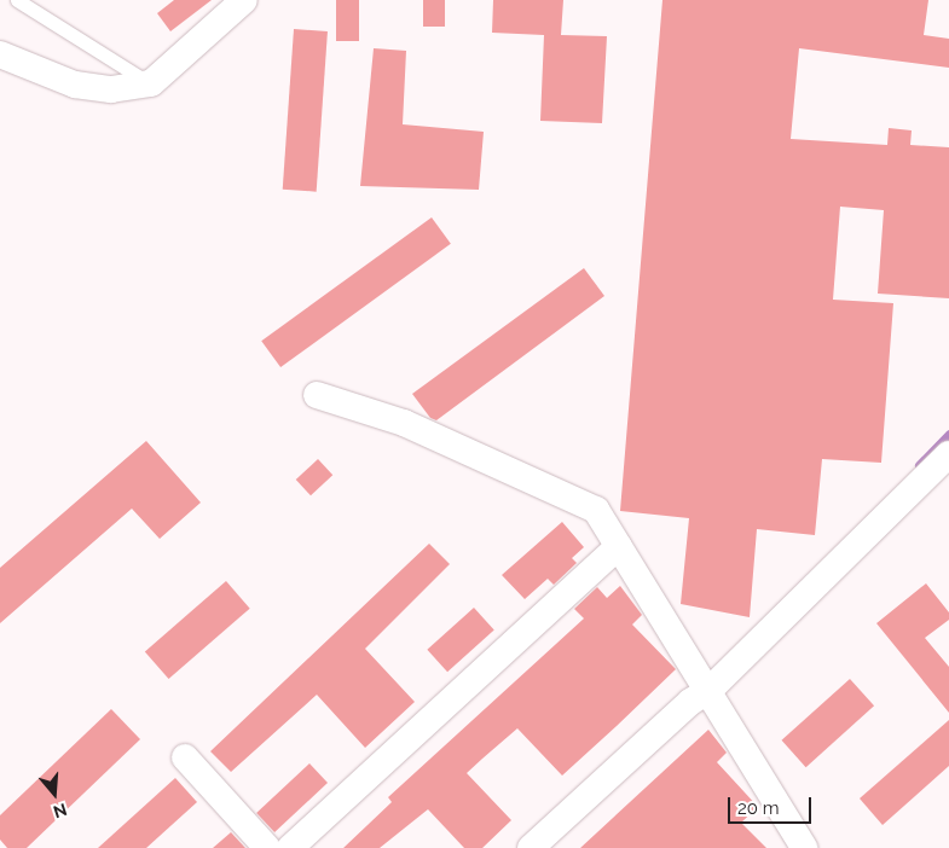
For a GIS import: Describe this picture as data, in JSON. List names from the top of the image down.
{
  "scale_bar": "20 m",
  "north": "bottom"
}
